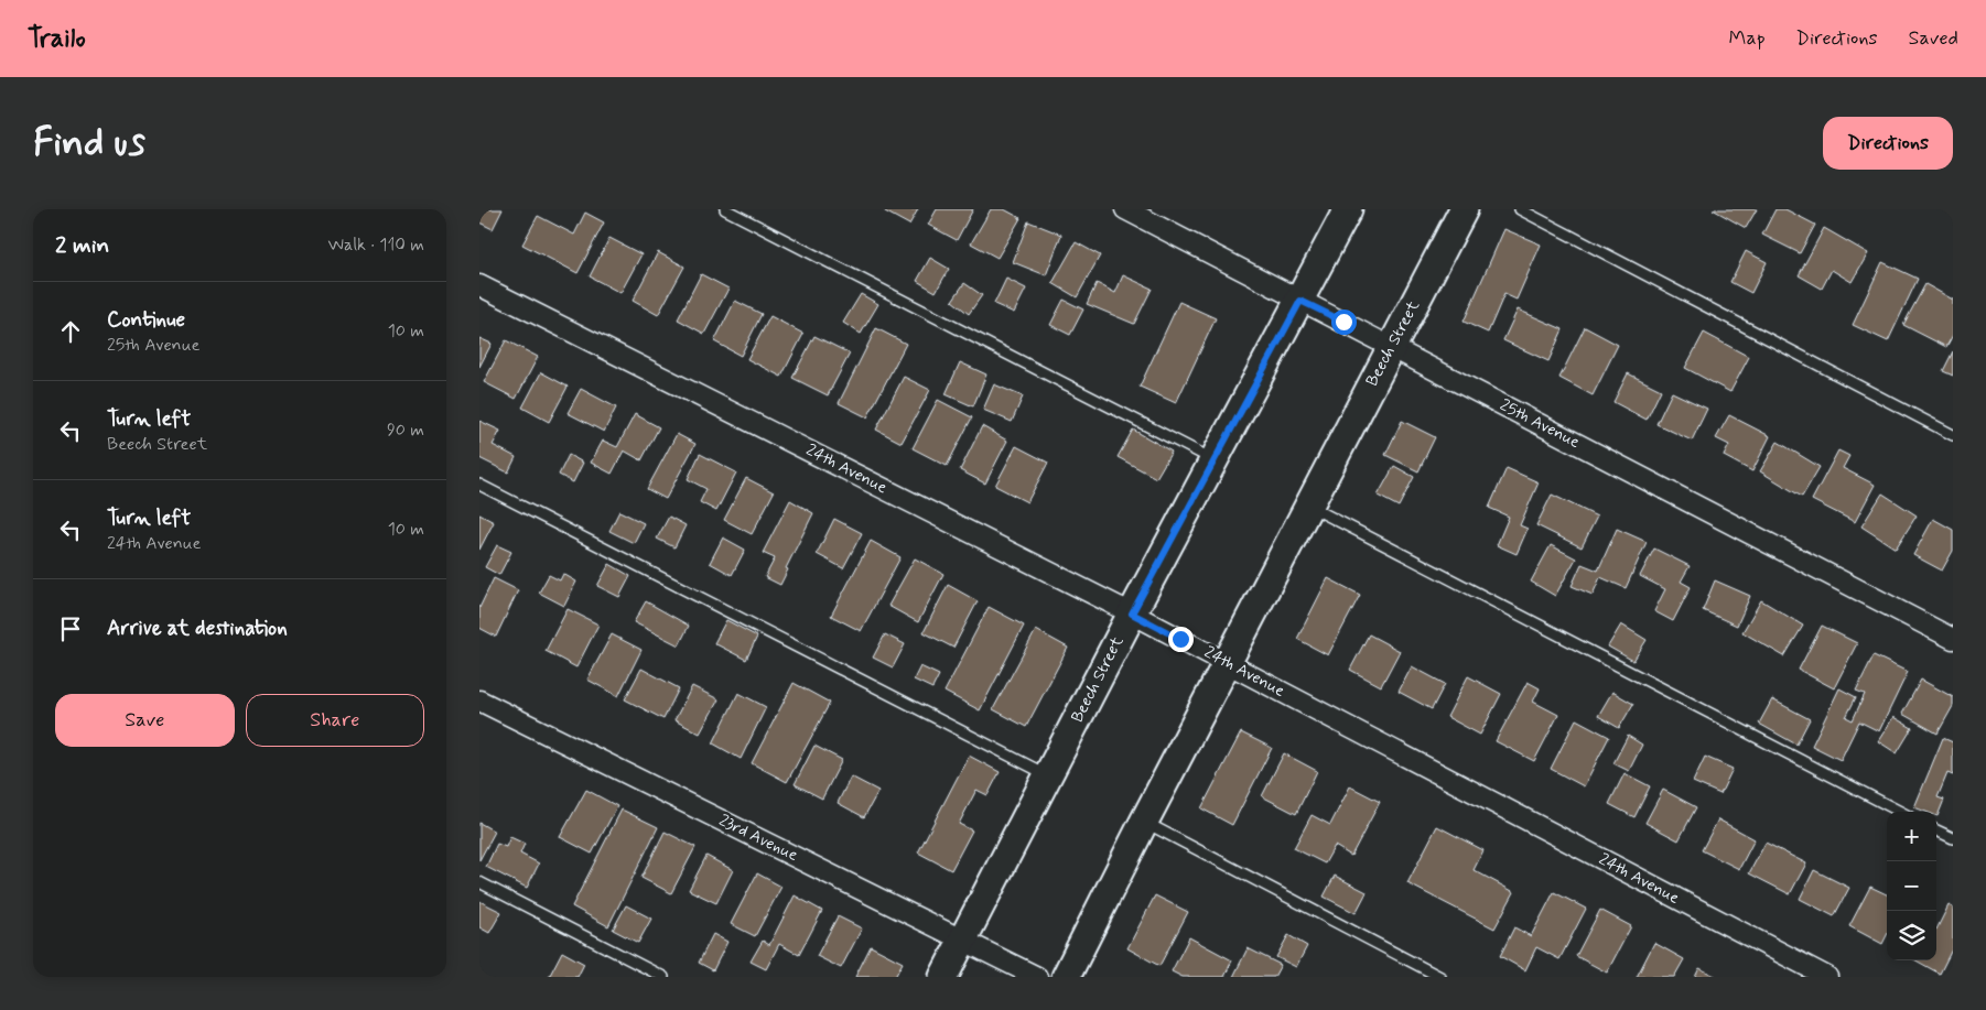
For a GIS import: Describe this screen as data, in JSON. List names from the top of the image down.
{
  "streets": {
    "street": [
      "Beech Street",
      "25th Avenue",
      "24th Avenue",
      "23rd Avenue"
    ]
  },
  "crossings": [
    ["Beech Street", "25th Avenue"],
    ["Beech Street", "24th Avenue"],
    ["Beech Street", "23rd Avenue"]
  ],
  "page": {
    "header": "Trailo",
    "nav": ["Map", "Directions", "Saved"],
    "buttons": [
      "Directions",
      ["Save", "Share"]
    ],
    "title": "Find us",
    "heading": ["2 min", "Walk · 110 m"],
    "list": [
      ["Continue", "25th Avenue", "10 m"],
      ["Turn left", "Beech Street", "90 m"],
      ["Turn left", "24th Avenue", "10 m"],
      "Arrive at destination"
    ],
    "map_buttons": ["+", "−"]
  }
}
